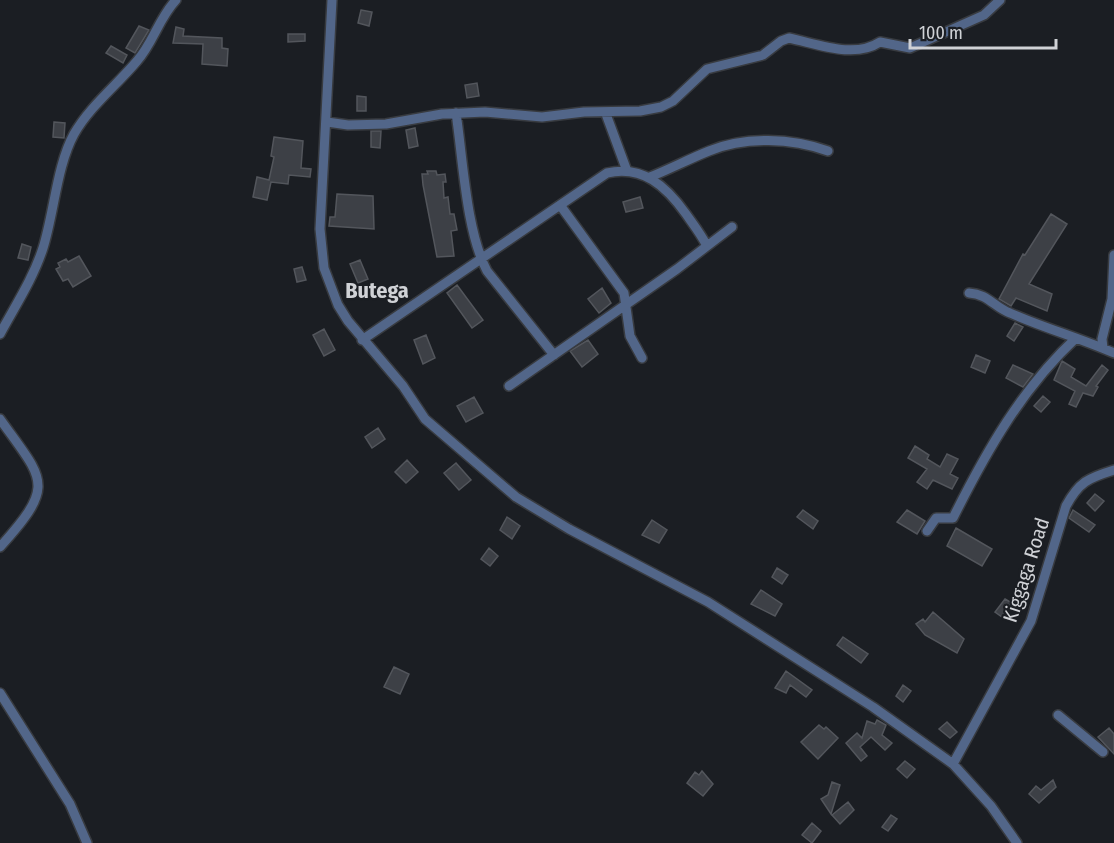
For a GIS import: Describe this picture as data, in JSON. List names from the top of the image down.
{
  "streets": {
    "street": ["Kiggaga Road"]
  },
  "districts": ["Butega"],
  "scale_bar": "100 m"
}
